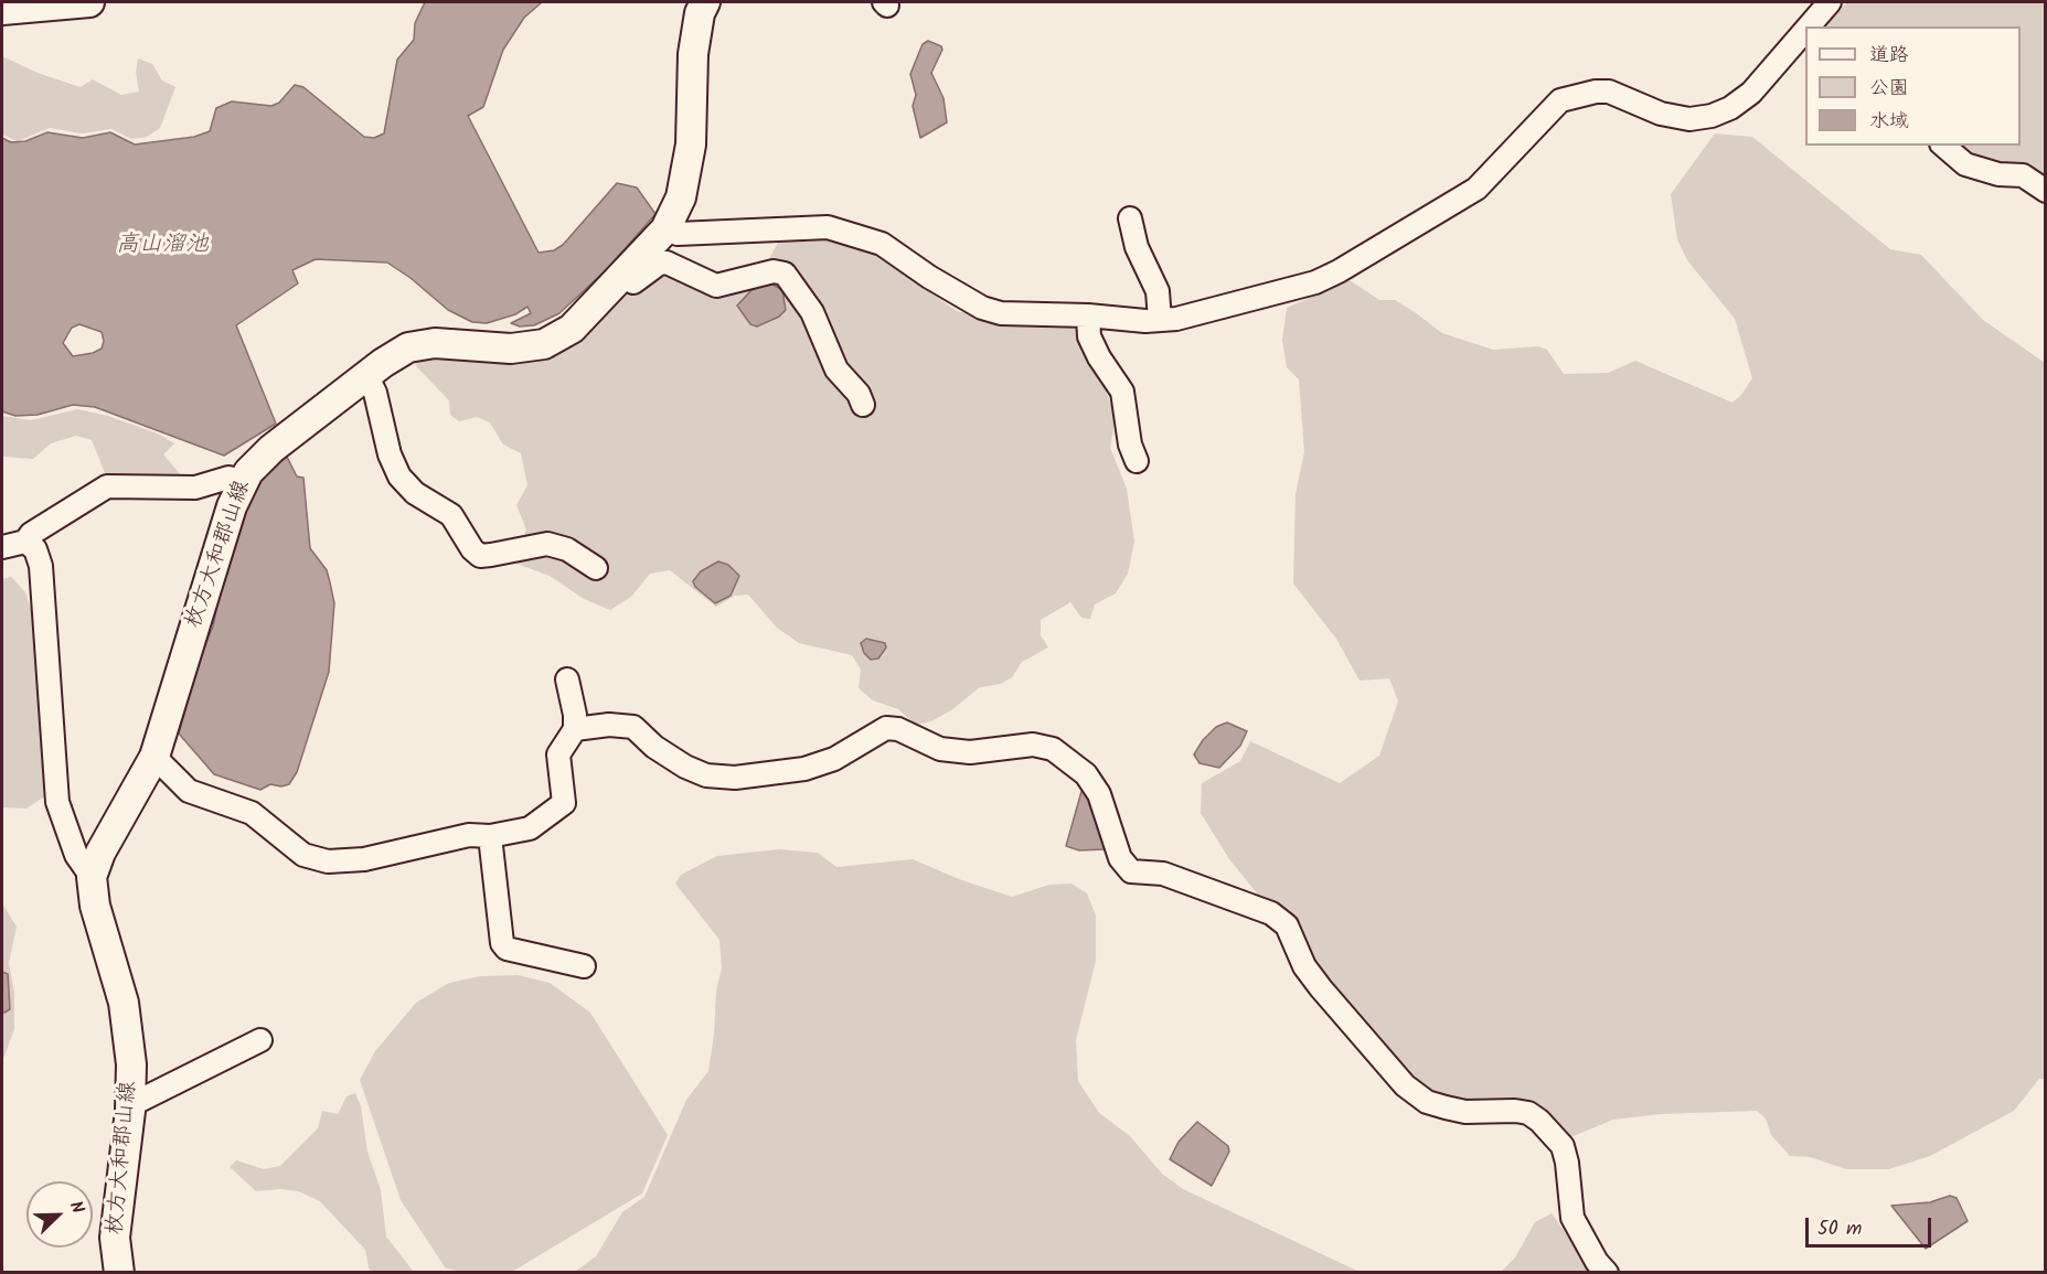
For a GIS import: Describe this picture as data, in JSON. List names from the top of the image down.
{
  "streets": {
    "main road": ["枚方大和郡山線"]
  },
  "water": ["高山溜池"],
  "legend": ["道路", "公園", "水域"],
  "scale_bar": "50 m",
  "north": "top right"
}
